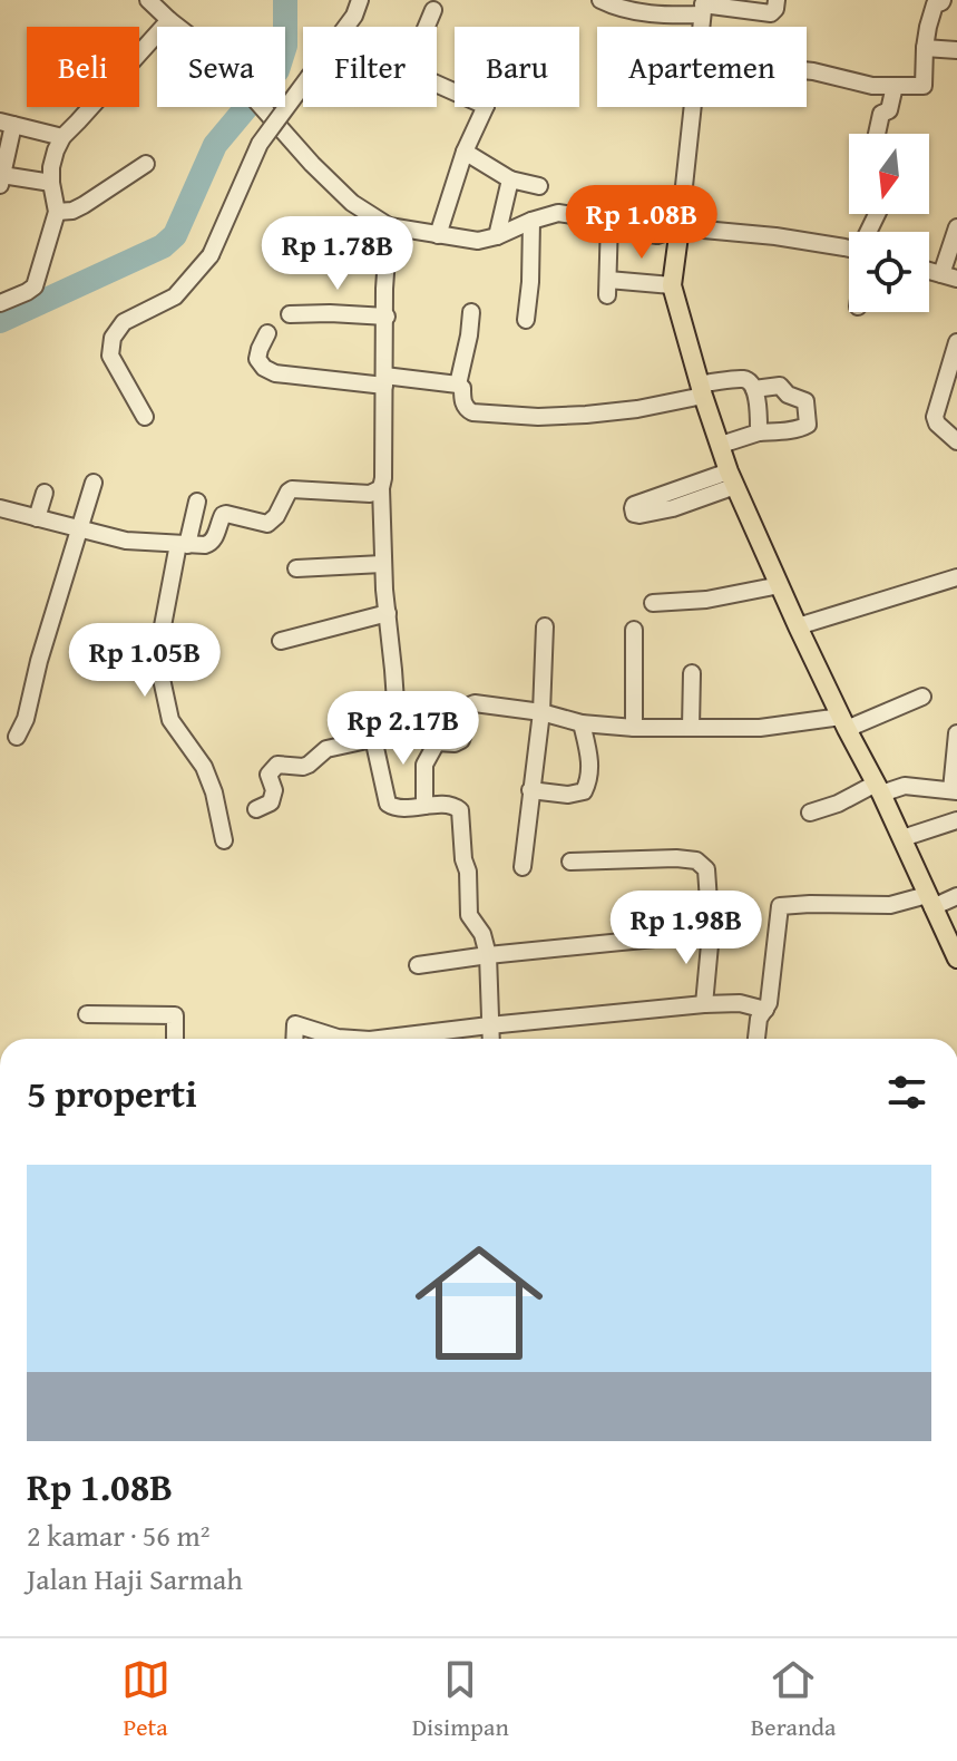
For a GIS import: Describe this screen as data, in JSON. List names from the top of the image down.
{
  "north": "bottom",
  "page": {
    "chip": [
      "Beli",
      "Sewa",
      "Filter",
      "Baru",
      "Apartemen"
    ],
    "price": [
      "Rp 1.08B",
      "Rp 1.78B",
      "Rp 1.05B",
      "Rp 2.17B",
      "Rp 1.98B"
    ],
    "heading": "5 properti",
    "list": [
      {
        "name": "Rp 1.08B",
        "note": "2 kamar · 56 m² · Jalan Haji Sarmah"
      }
    ],
    "tabs": ["Peta", "Disimpan", "Beranda"]
  }
}
